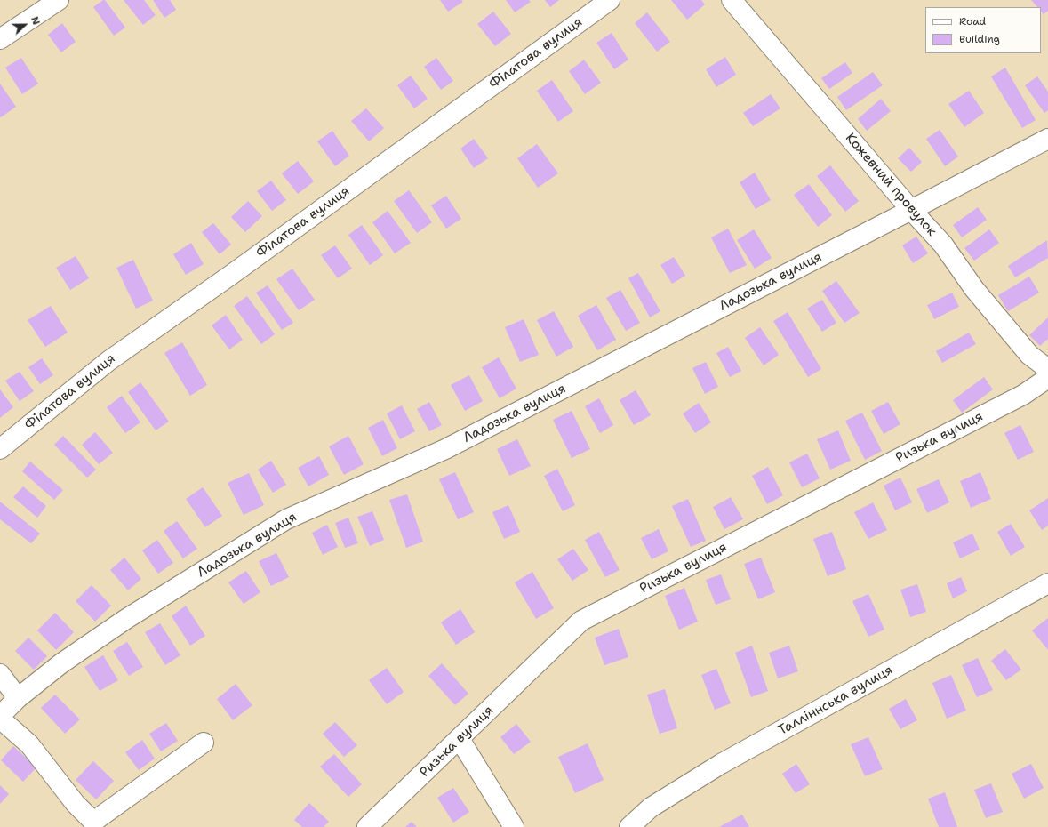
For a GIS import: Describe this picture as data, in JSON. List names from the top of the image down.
{
  "streets": {
    "street": [
      "Філатова вулиця",
      "Кожевний провулок",
      "Ладозька вулиця",
      "Ризька вулиця",
      "Талліннська вулиця"
    ]
  },
  "crossings": [
    ["Кожевний провулок", "Ладозька вулиця"]
  ],
  "legend": ["Road", "Building"],
  "north": "right"
}
